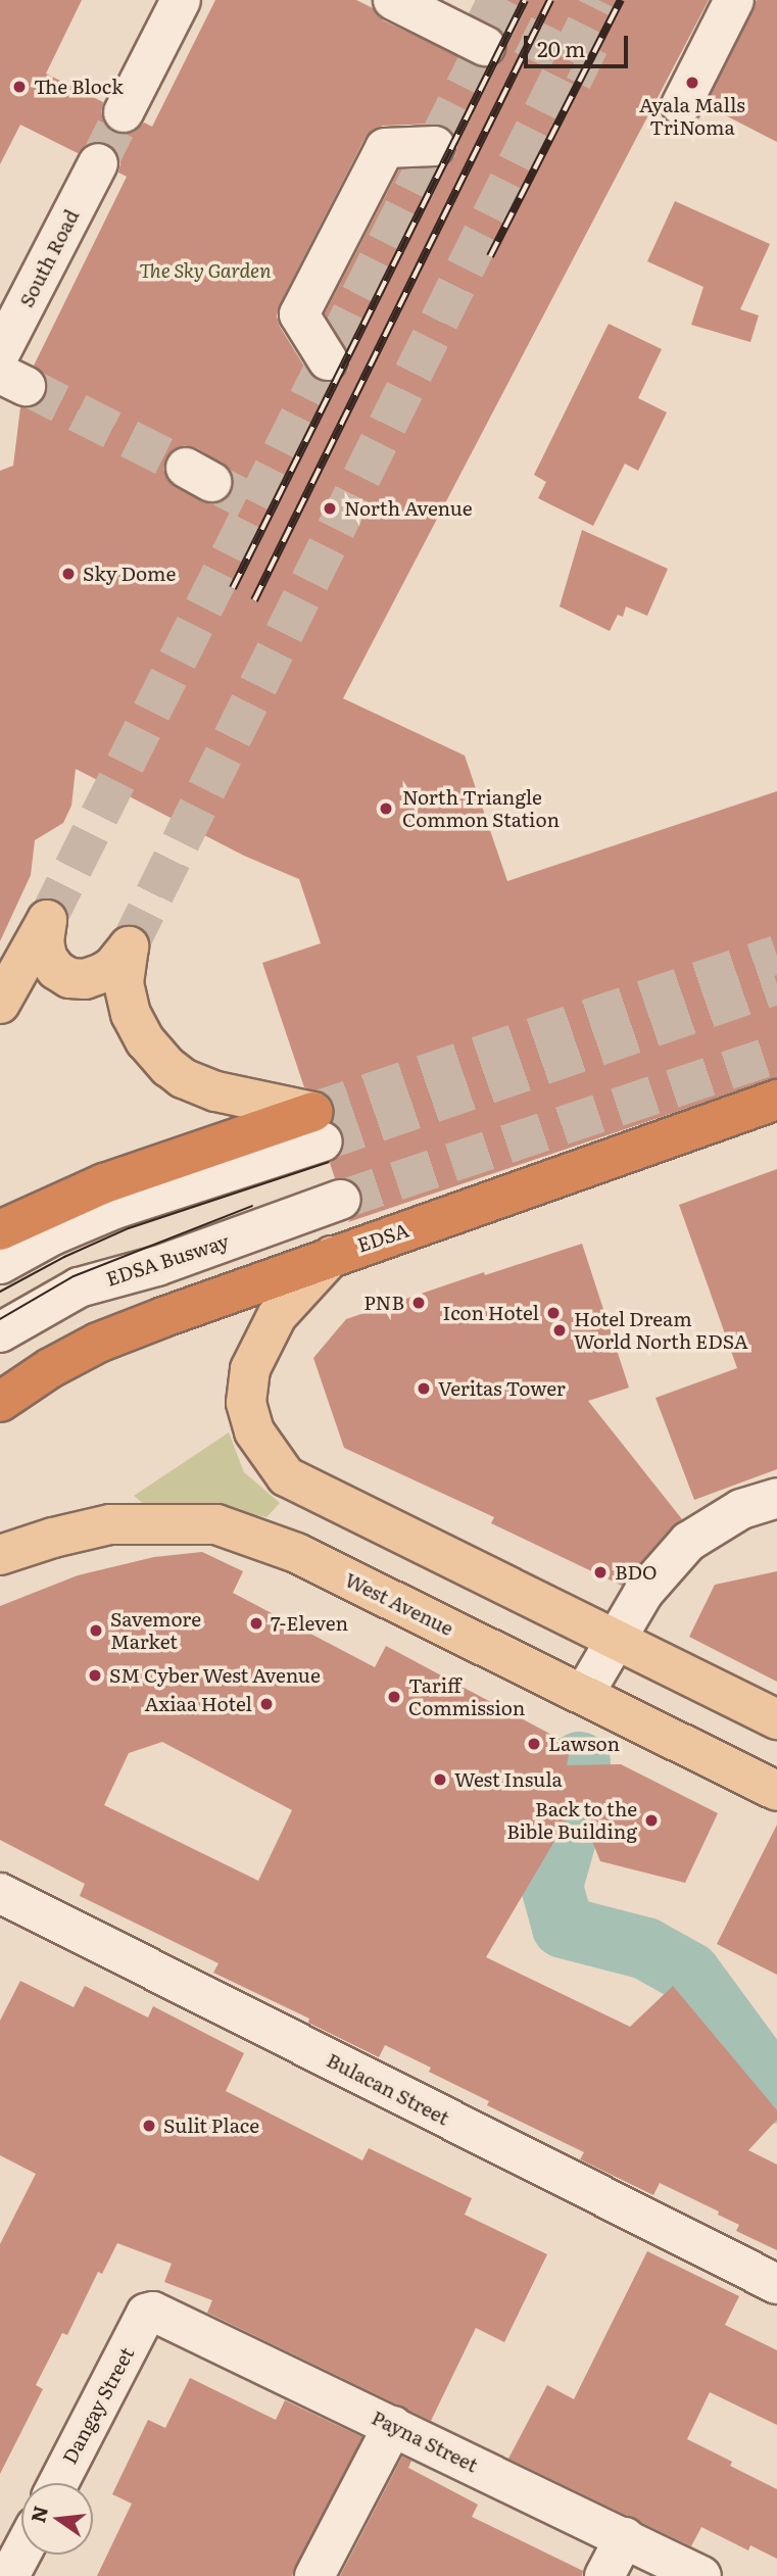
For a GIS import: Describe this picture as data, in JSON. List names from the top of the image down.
{
  "streets": {
    "highway": ["EDSA"],
    "main road": ["West Avenue"],
    "street": [
      "South Road",
      "EDSA Busway",
      "Bulacan Street",
      "Dangay Street",
      "Payna Street"
    ]
  },
  "crossings": [
    ["Dangay Street", "Payna Street"]
  ],
  "parks": ["The Sky Garden"],
  "places": [
    "Ayala Malls TriNoma",
    "The Block",
    "North Avenue",
    "Sky Dome",
    "North Triangle Common Station",
    "PNB",
    "Icon Hotel",
    "Hotel Dream World North EDSA",
    "Veritas Tower",
    "BDO",
    "7-Eleven",
    "Savemore Market",
    "SM Cyber West Avenue",
    "Tariff Commission",
    "Axiaa Hotel",
    "Lawson",
    "West Insula",
    "Back to the Bible Building",
    "Sulit Place"
  ],
  "scale_bar": "20 m",
  "north": "left"
}
